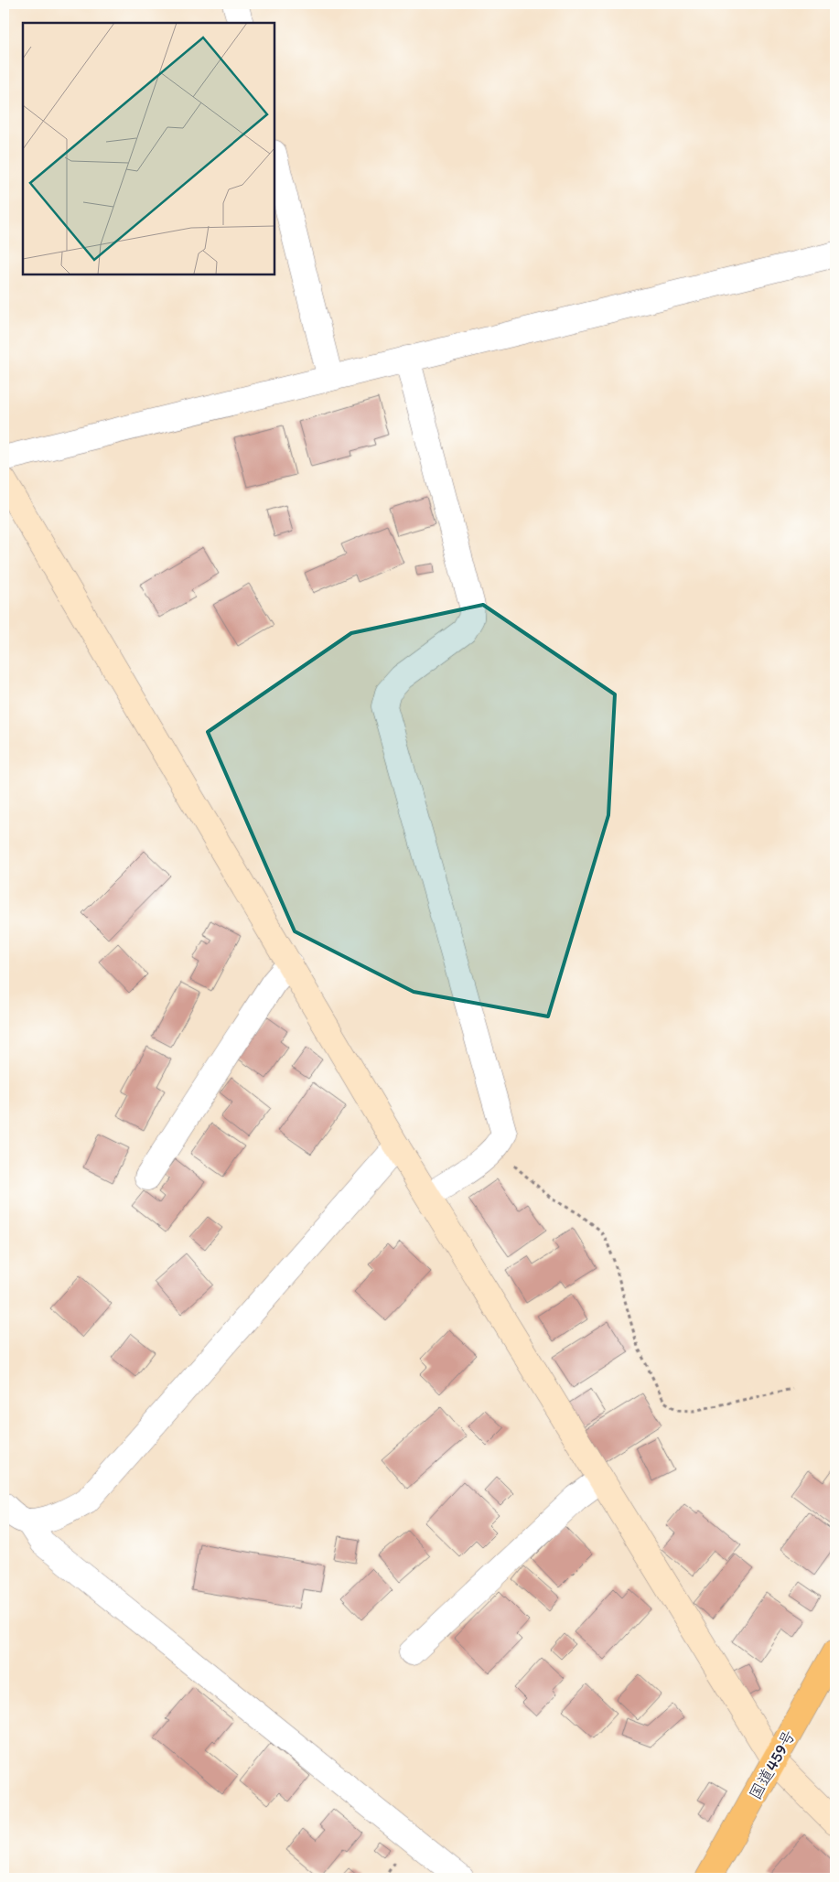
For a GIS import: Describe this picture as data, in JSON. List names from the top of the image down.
{
  "streets": {
    "highway": ["国道459号"]
  }
}
